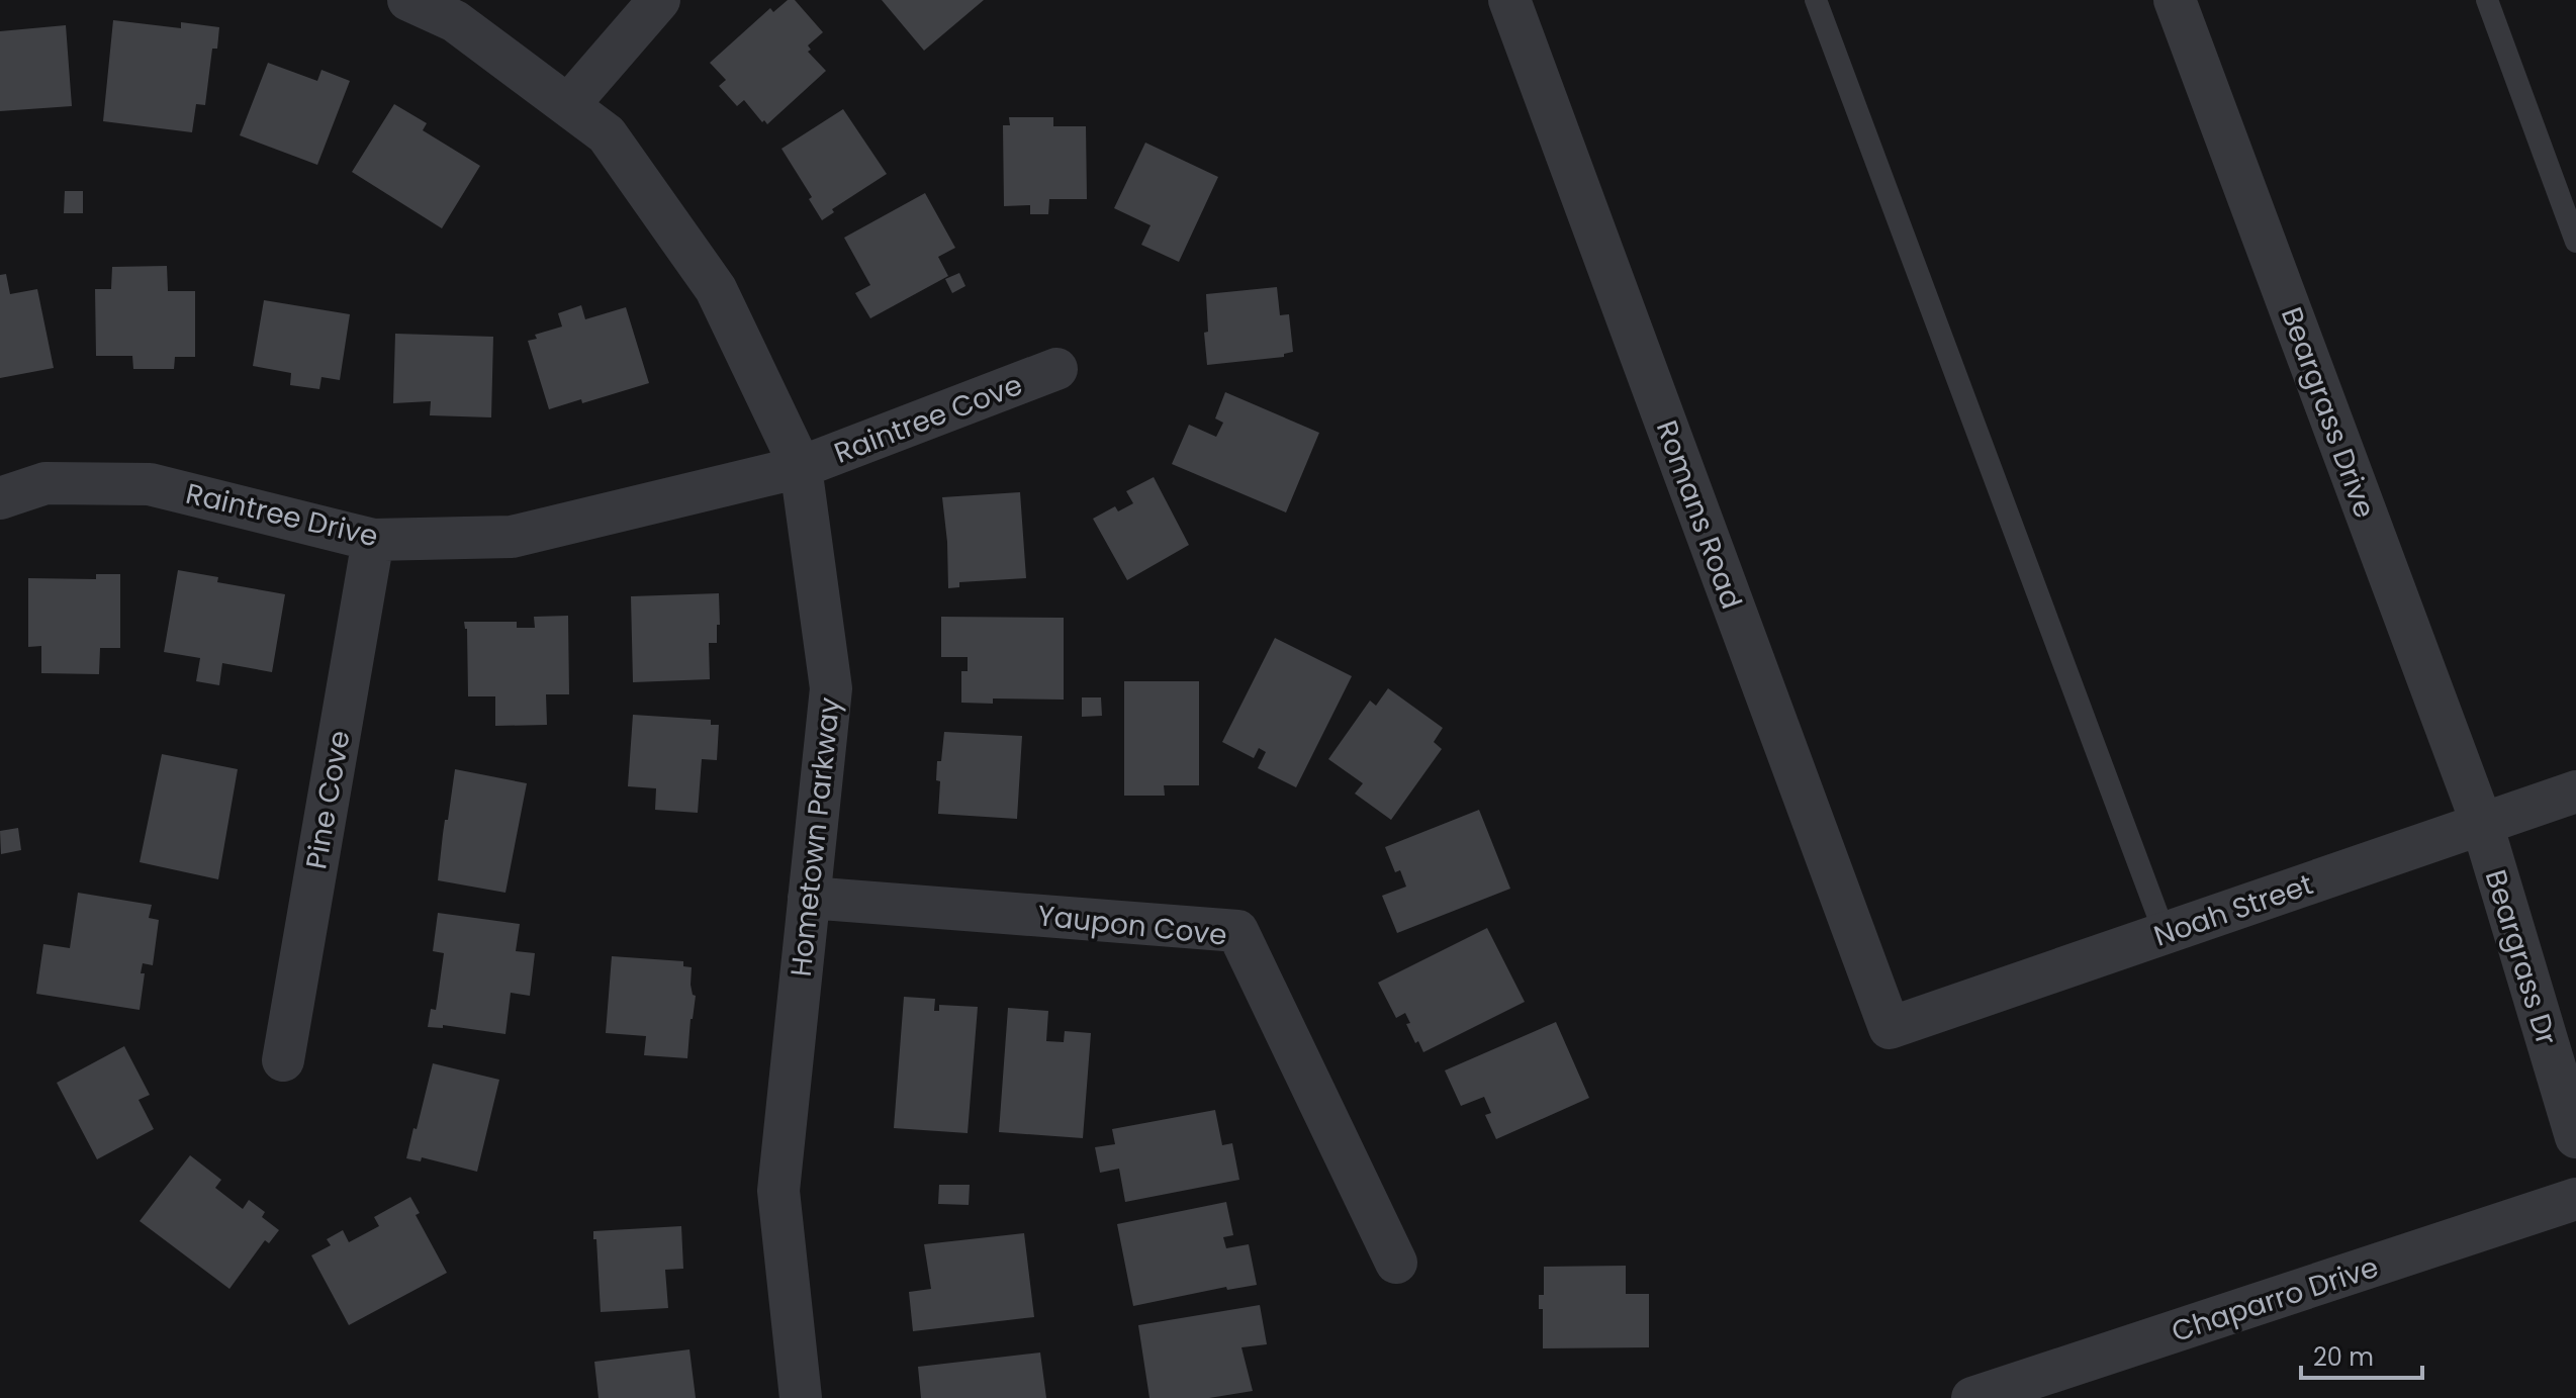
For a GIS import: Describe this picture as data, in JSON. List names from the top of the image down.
{
  "streets": {
    "street": [
      "Beargrass Drive",
      "Raintree Cove",
      "Raintree Drive",
      "Romans Road",
      "Pine Cove",
      "Hometown Parkway",
      "Noah Street",
      "Yaupon Cove",
      "Beargrass Dr",
      "Chaparro Drive"
    ]
  },
  "crossings": [
    ["Beargrass Drive", "Noah Street"],
    ["Beargrass Drive", "Beargrass Dr"],
    ["Raintree Cove", "Raintree Drive"],
    ["Raintree Cove", "Hometown Parkway"],
    ["Raintree Drive", "Pine Cove"],
    ["Raintree Drive", "Hometown Parkway"],
    ["Romans Road", "Noah Street"],
    ["Hometown Parkway", "Yaupon Cove"],
    ["Noah Street", "Beargrass Dr"]
  ],
  "scale_bar": "20 m"
}
